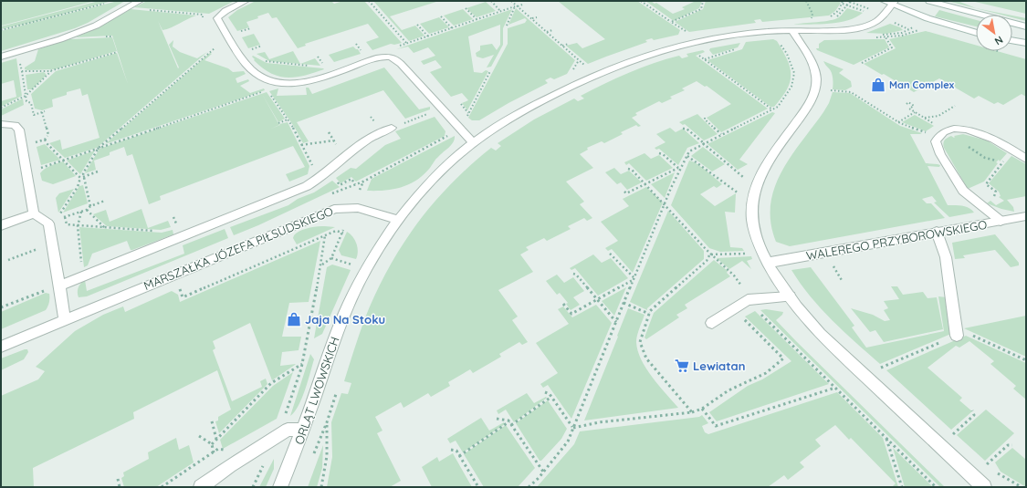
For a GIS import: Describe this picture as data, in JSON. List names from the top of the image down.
{
  "streets": {
    "street": ["WALEREGO PRZYBOROWSKIEGO", "MARSZAŁKA JÓZEFA PIŁSUDSKIEGO", "ORLĄT LWOWSKICH"]
  },
  "crossings": [
    ["MARSZAŁKA JÓZEFA PIŁSUDSKIEGO", "ORLĄT LWOWSKICH"]
  ],
  "places": {
    "shop": ["Man Complex", "Jaja Na Stoku"],
    "supermarket": ["Lewiatan"]
  },
  "north": "bottom right"
}
